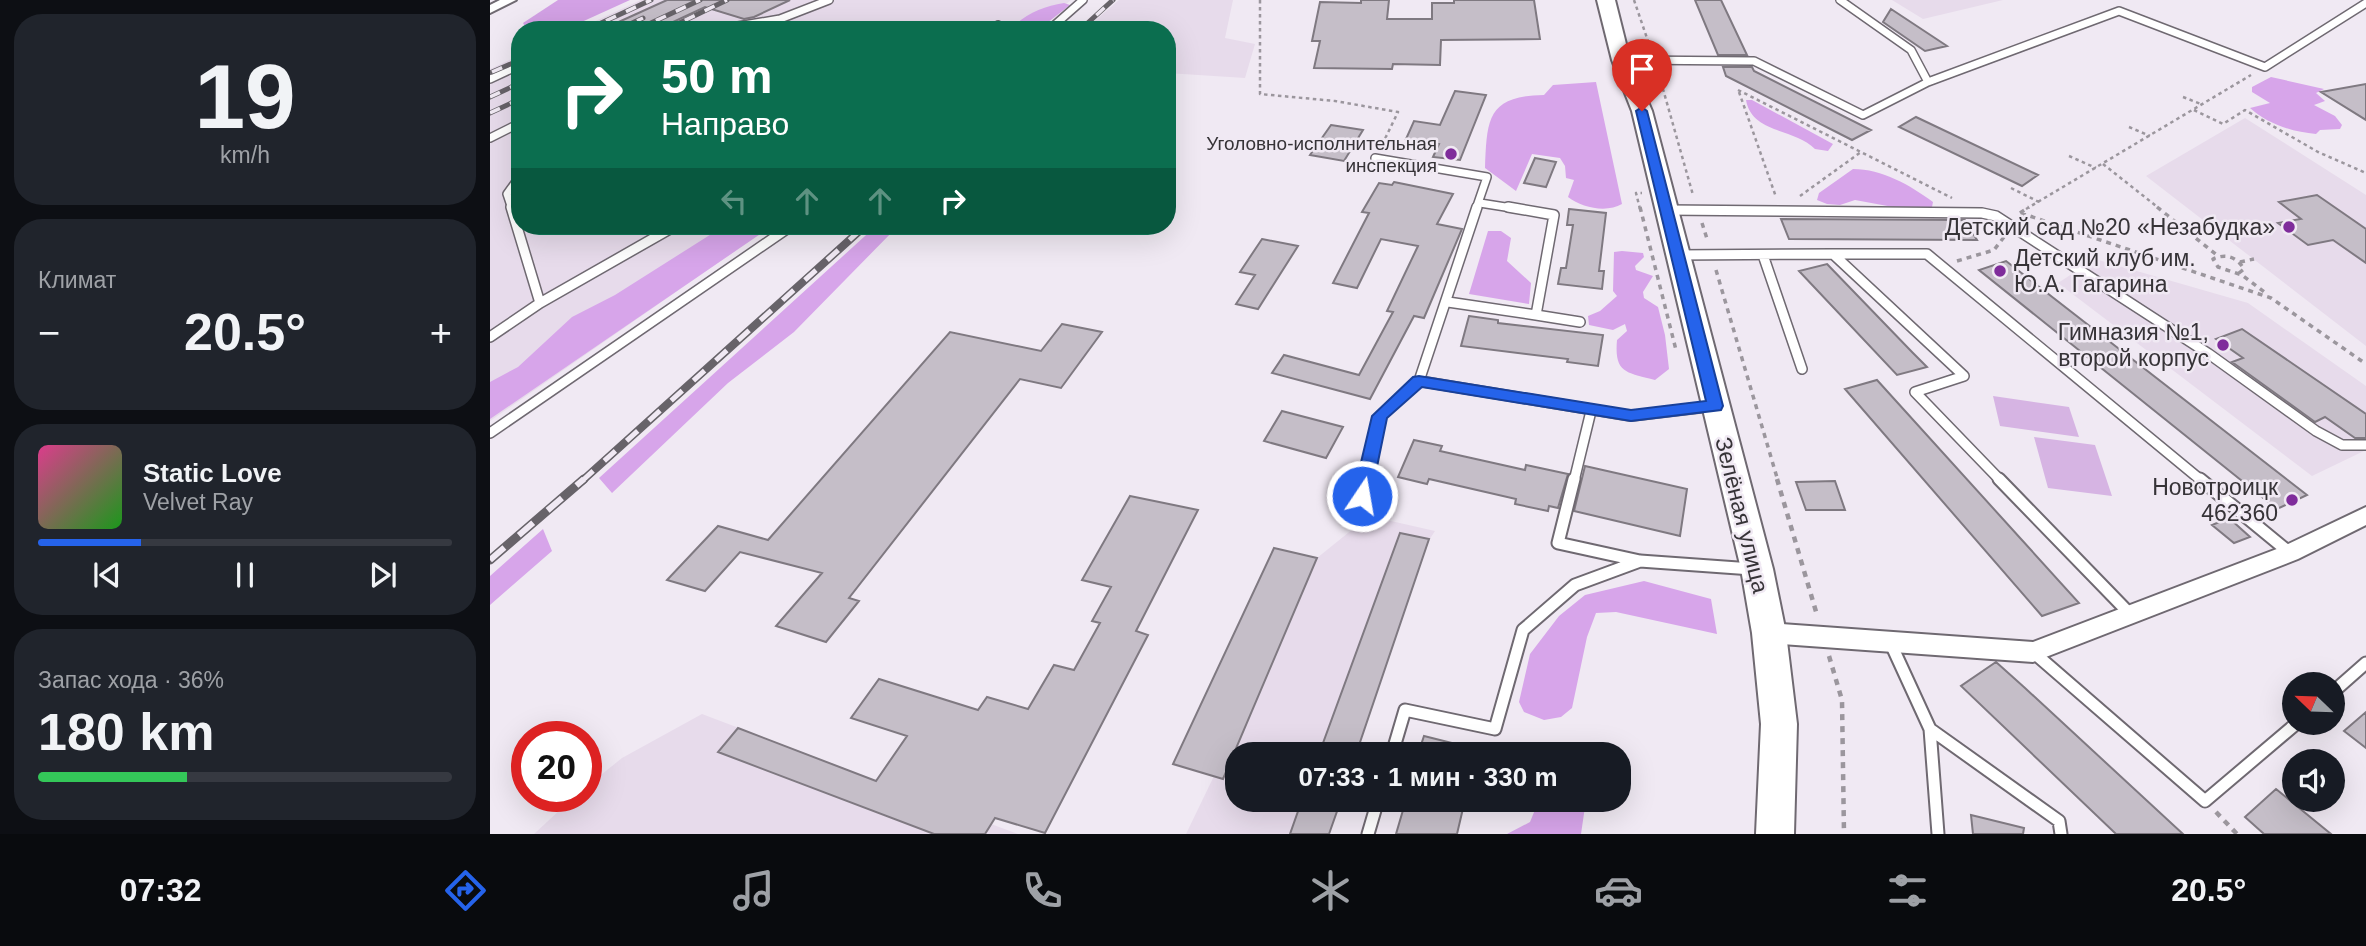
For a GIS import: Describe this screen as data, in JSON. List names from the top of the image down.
{
  "streets": {
    "main road": ["Зелёная улица"]
  },
  "places": [
    "Уголовно-исполнительная инспекция",
    "Детский сад №20 «Незабудка»",
    "Детский клуб им. Ю.А. Гагарина",
    "Гимназия №1, второй корпус",
    "Новотроицк 462360"
  ],
  "north": "top left",
  "page": {
    "tile": [
      ["19", "km/h"],
      "Климат",
      ["Запас хода · 36%", "180 km"]
    ],
    "turn": ["50 m", "Направо"],
    "heat": ["−", "20.5°", "+"],
    "song": ["Static Love", "Velvet Ray"],
    "limit": "20",
    "trip": "07:33 · 1 мин · 330 m",
    "tabs": ["07:32", "20.5°"]
  }
}
